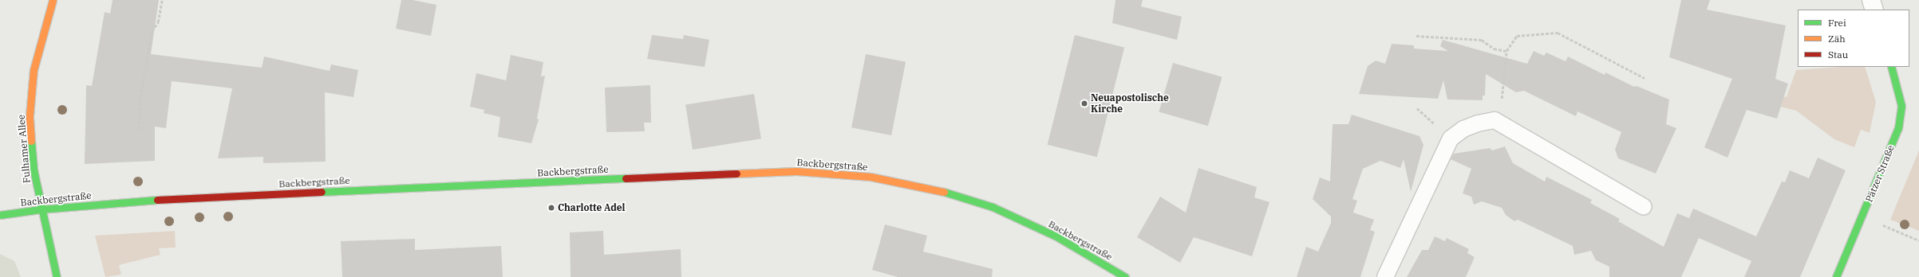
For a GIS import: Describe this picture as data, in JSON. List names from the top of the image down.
{
  "streets": {
    "street": ["Fulhamer Allee", "Backbergstraße", "Pätzer Straße"]
  },
  "crossings": [
    ["Fulhamer Allee", "Backbergstraße"]
  ],
  "places": ["Neuapostolische Kirche", "Charlotte Adel"],
  "legend": ["Frei", "Zäh", "Stau"]
}
